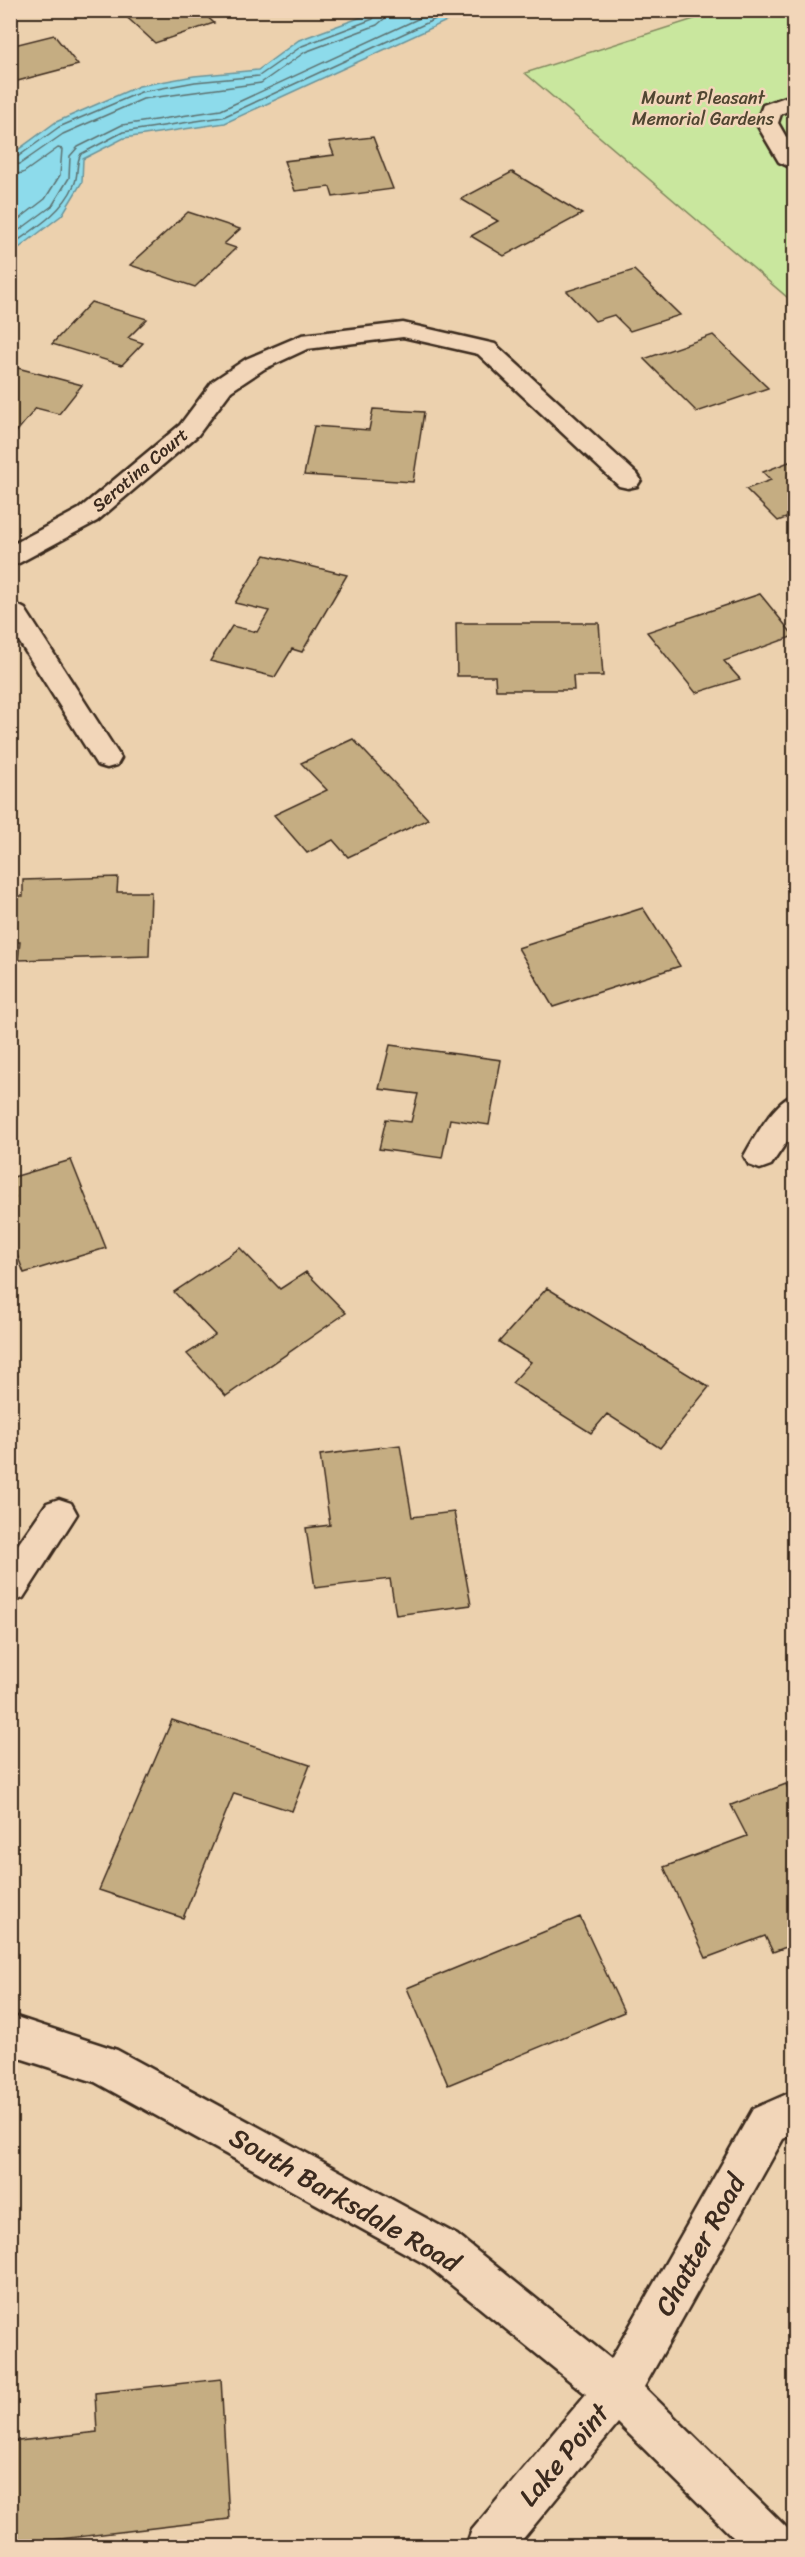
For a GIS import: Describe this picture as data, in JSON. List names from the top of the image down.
{
  "streets": {
    "street": [
      "Serotina Court",
      "South Barksdale Road",
      "Chatter Road",
      "Lake Point"
    ]
  },
  "crossings": [
    ["South Barksdale Road", "Chatter Road"],
    ["South Barksdale Road", "Lake Point"],
    ["Chatter Road", "Lake Point"]
  ],
  "parks": ["Mount Pleasant Memorial Gardens"]
}
